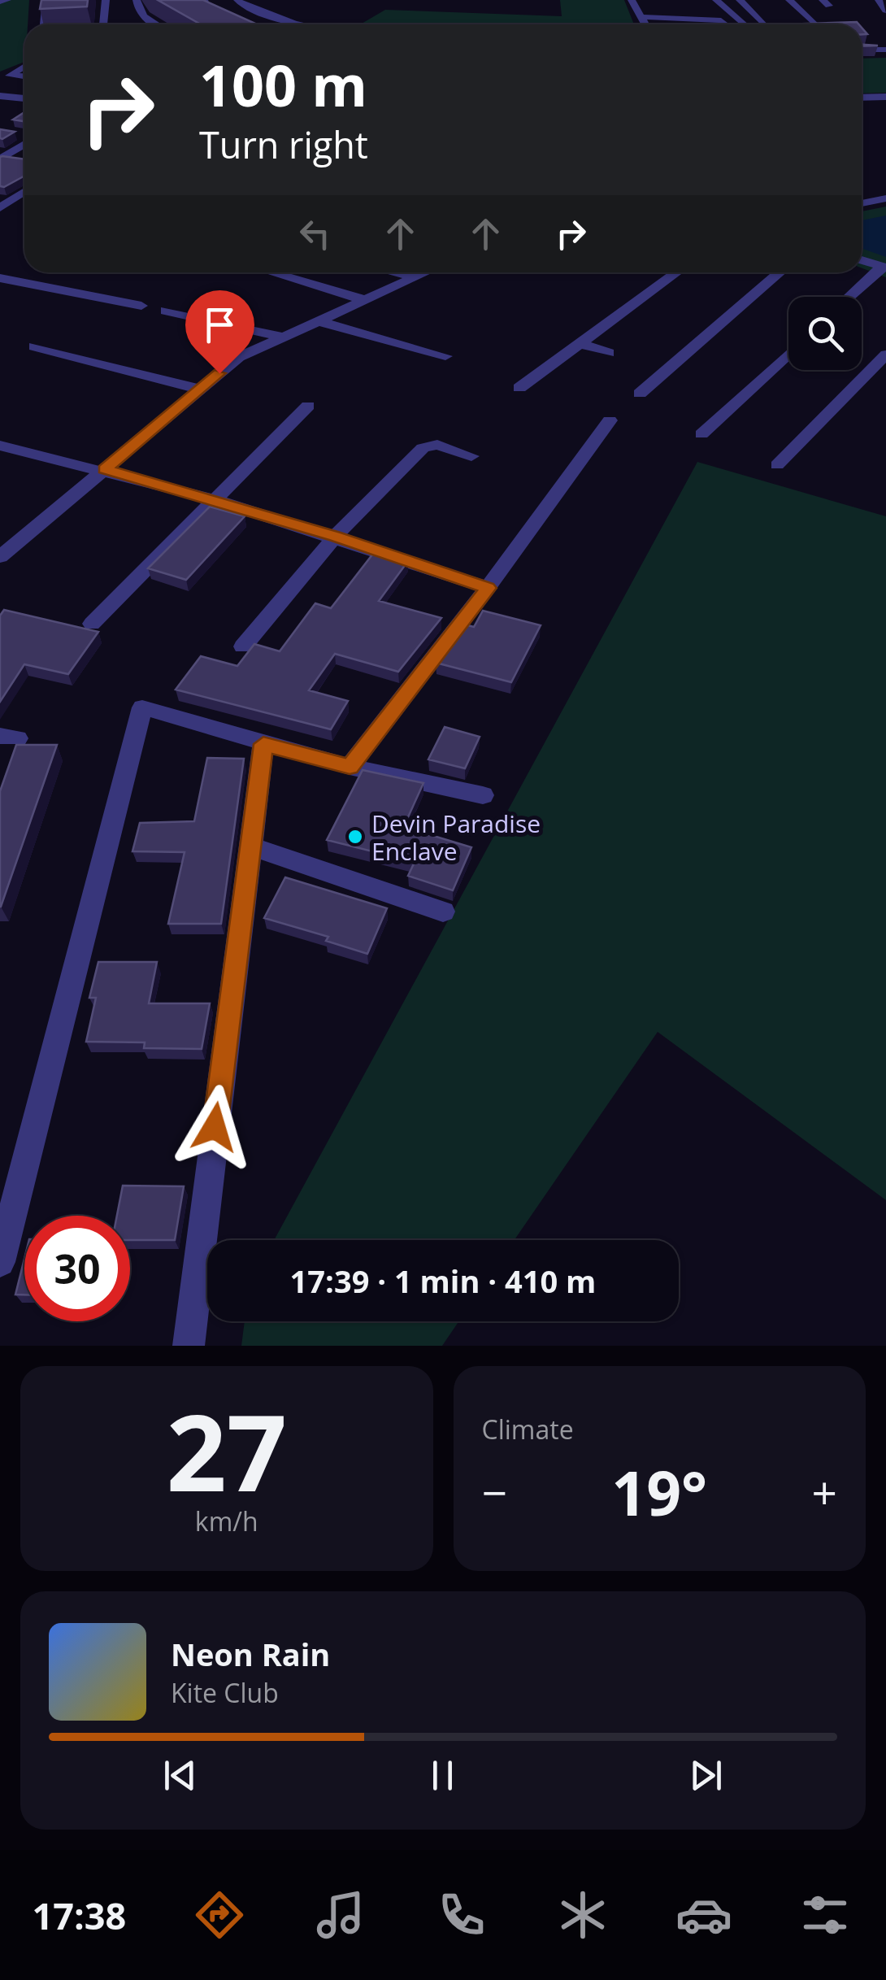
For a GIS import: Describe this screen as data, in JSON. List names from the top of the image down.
{
  "places": ["Devin Paradise Enclave"],
  "page": {
    "turn": ["100 m", "Turn right"],
    "limit": "30",
    "trip": "17:39 · 1 min · 410 m",
    "tile": [
      ["27", "km/h"],
      "Climate"
    ],
    "heat": ["−", "19°", "+"],
    "song": ["Neon Rain", "Kite Club"],
    "tabs": "17:38"
  }
}
